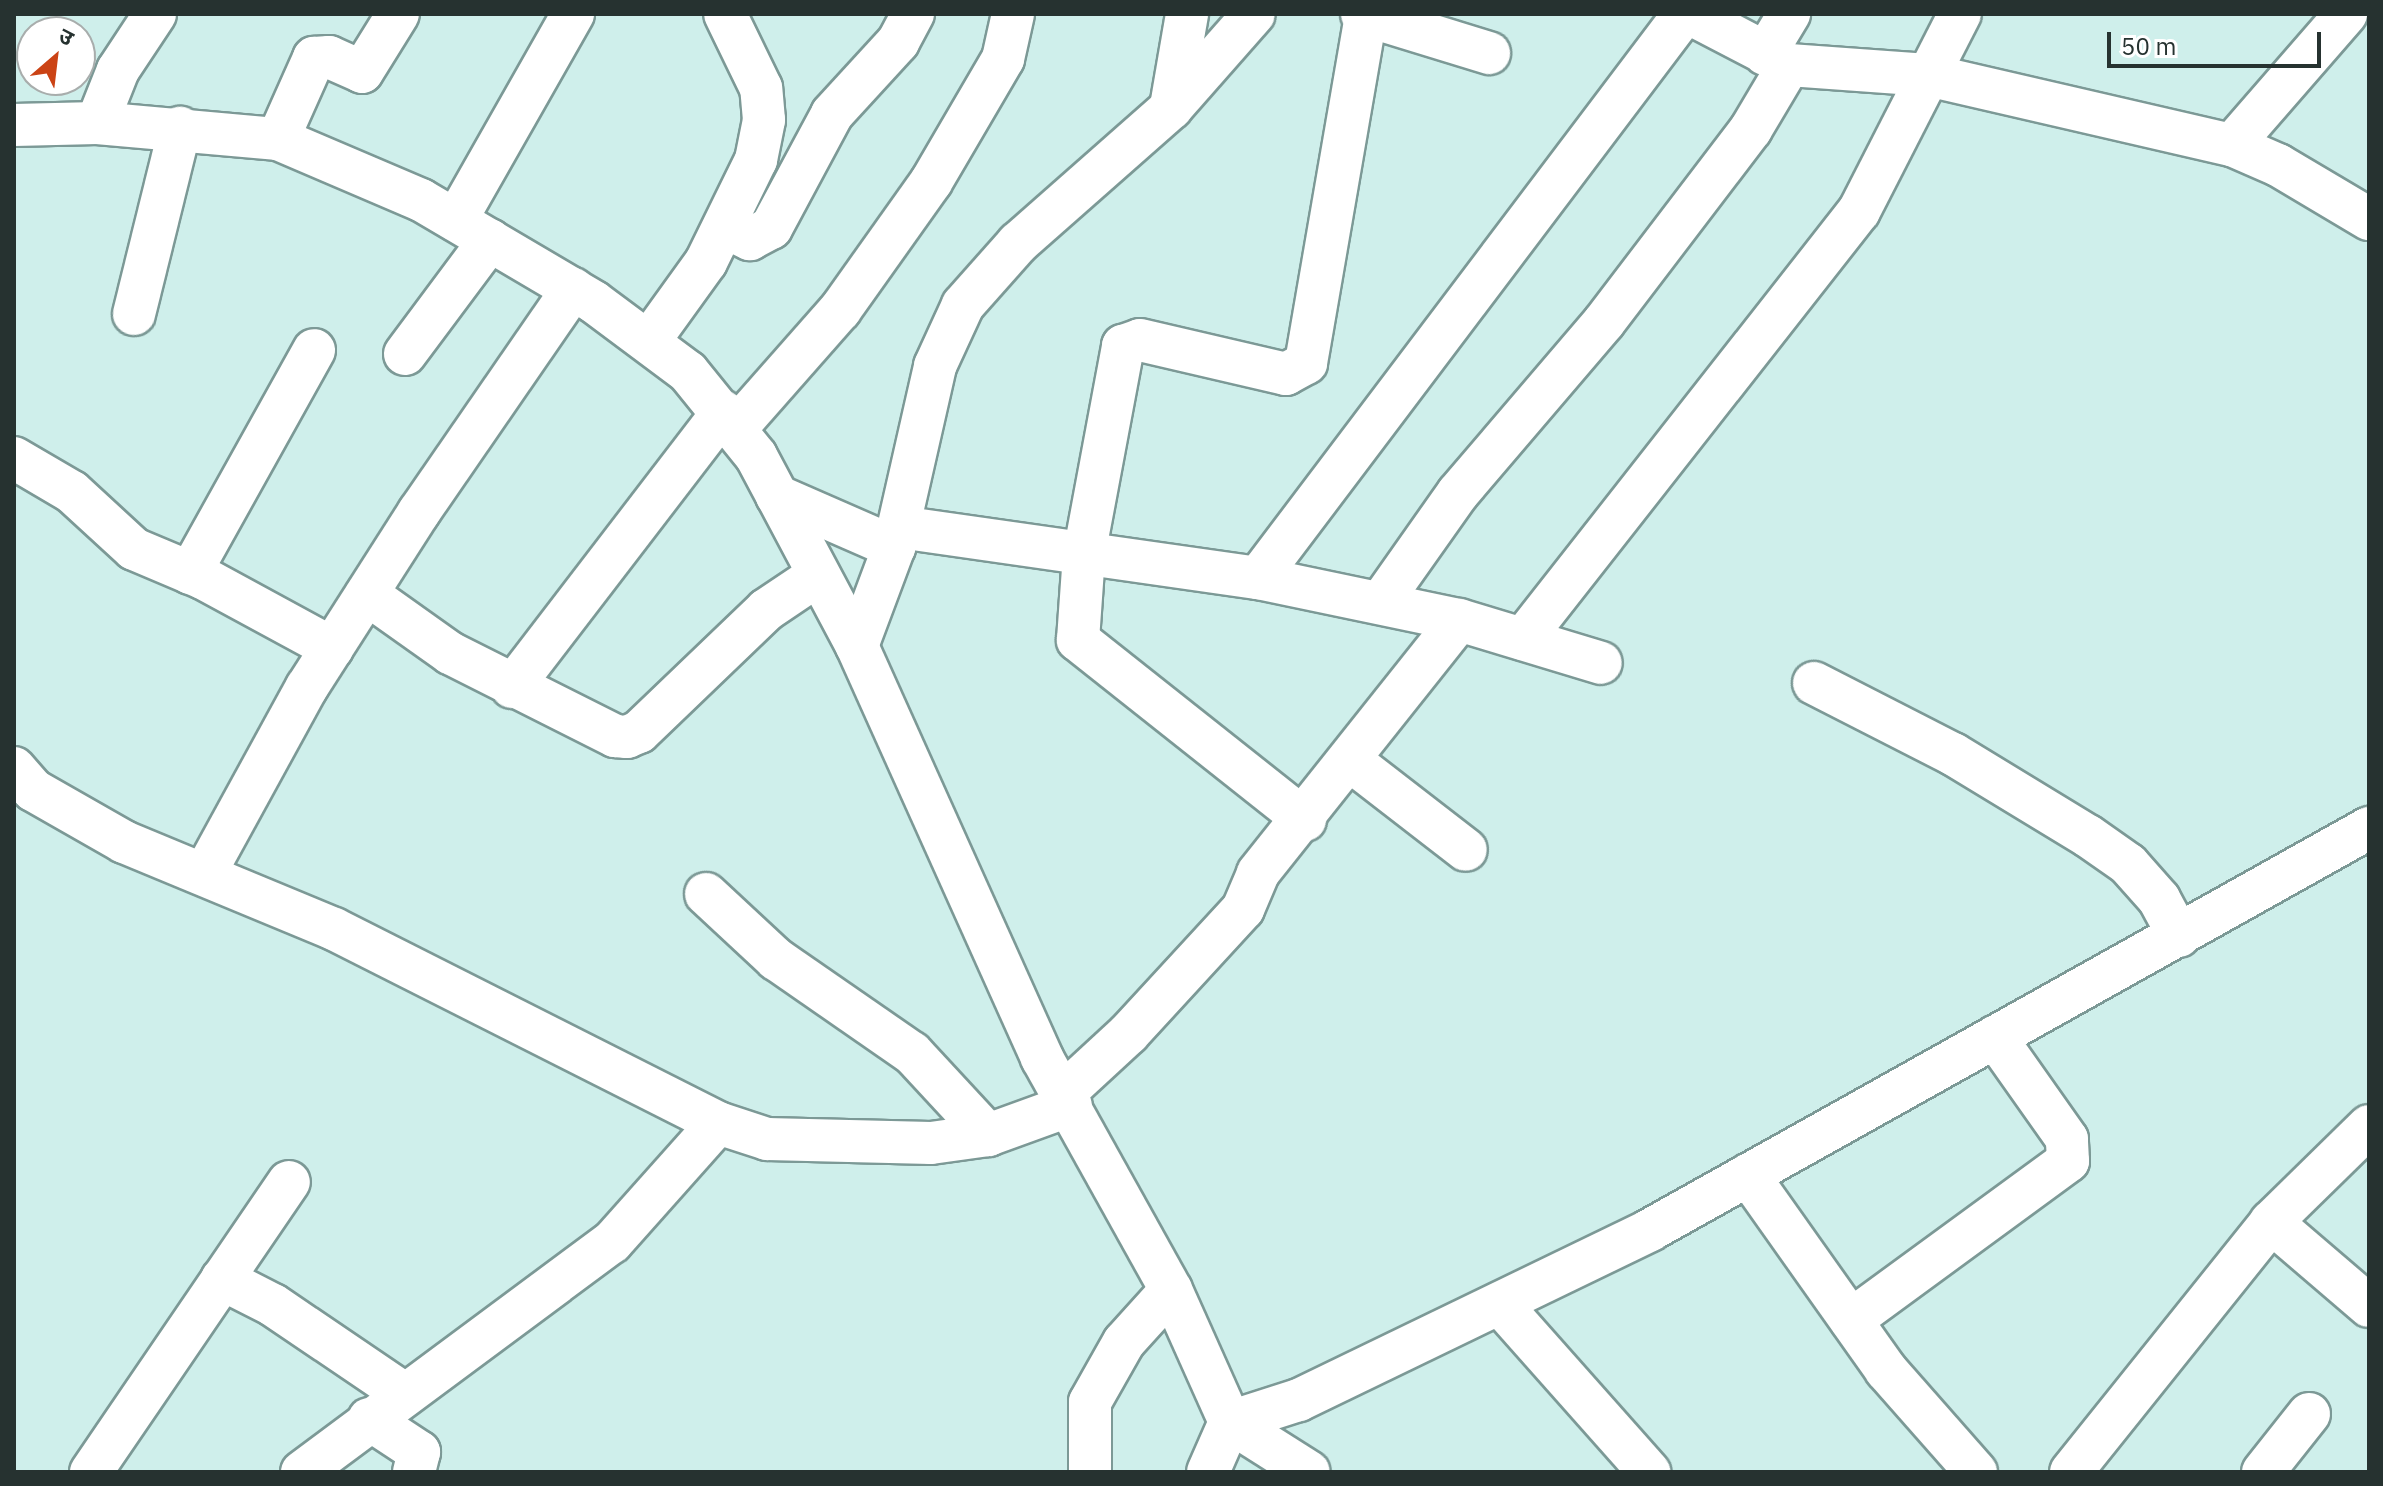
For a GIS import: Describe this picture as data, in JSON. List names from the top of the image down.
{
  "scale_bar": "50 m",
  "north": "top right"
}
